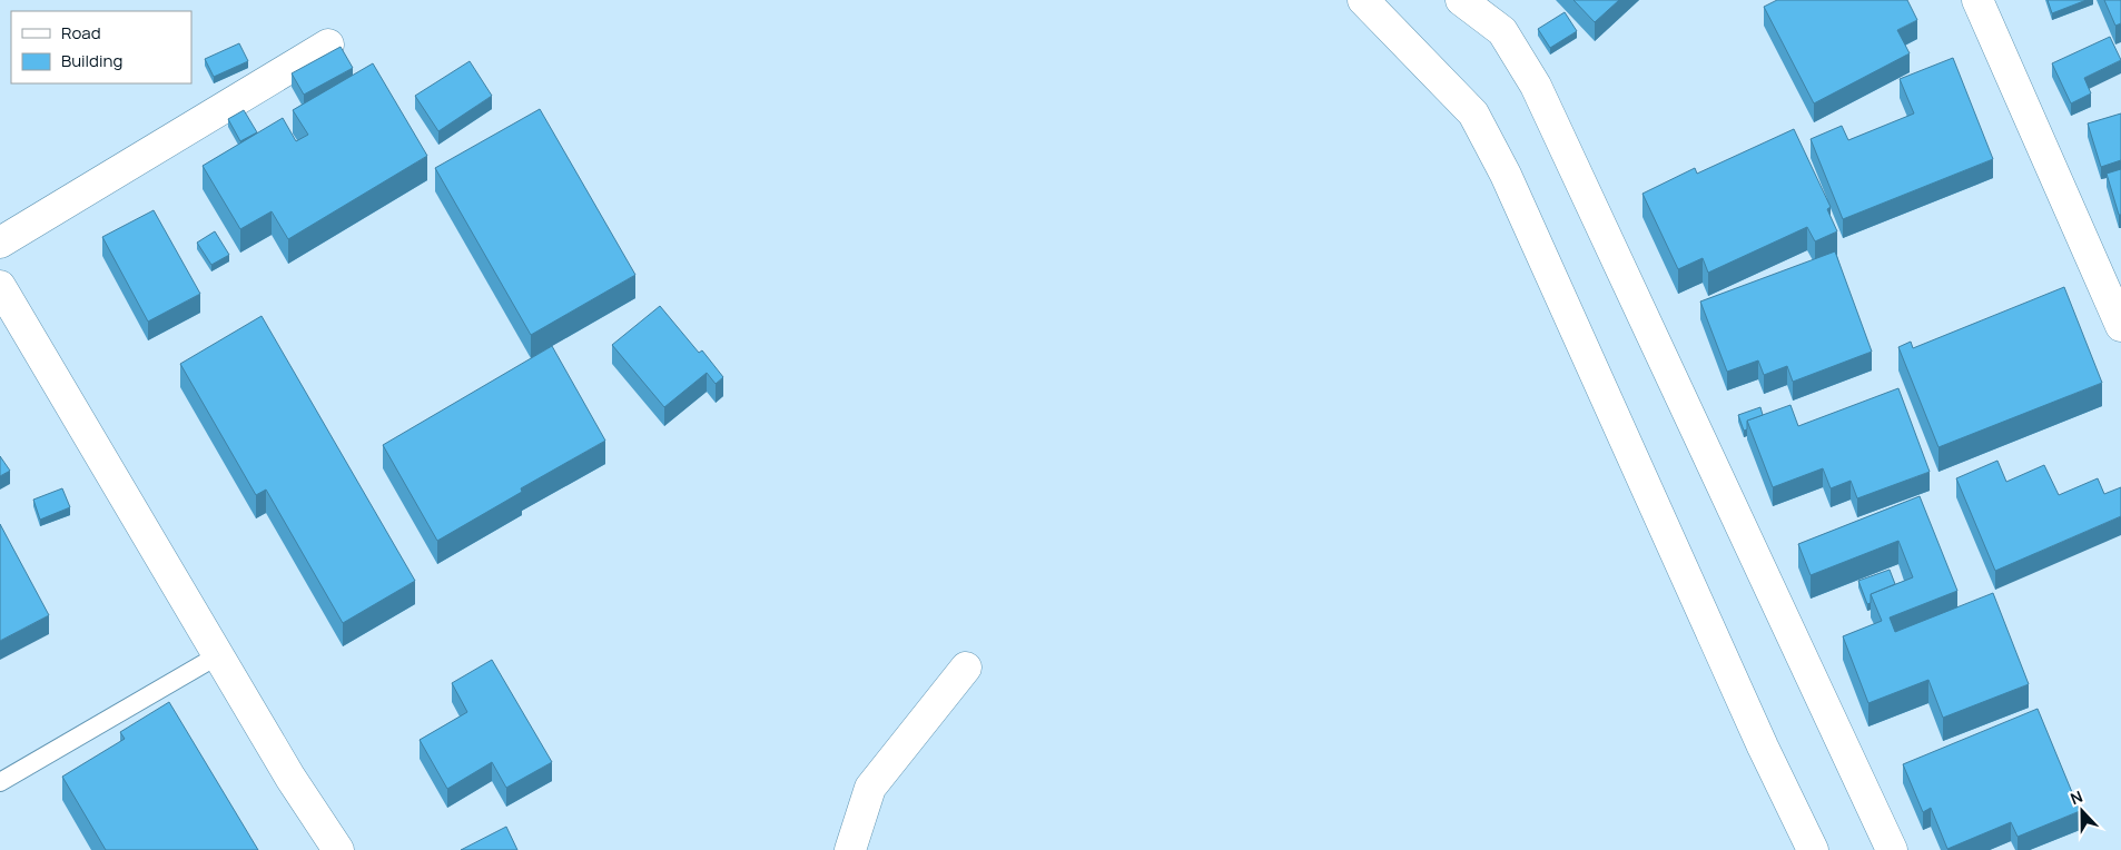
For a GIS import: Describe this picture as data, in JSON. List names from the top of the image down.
{
  "legend": ["Road", "Building"],
  "north": "top"
}
